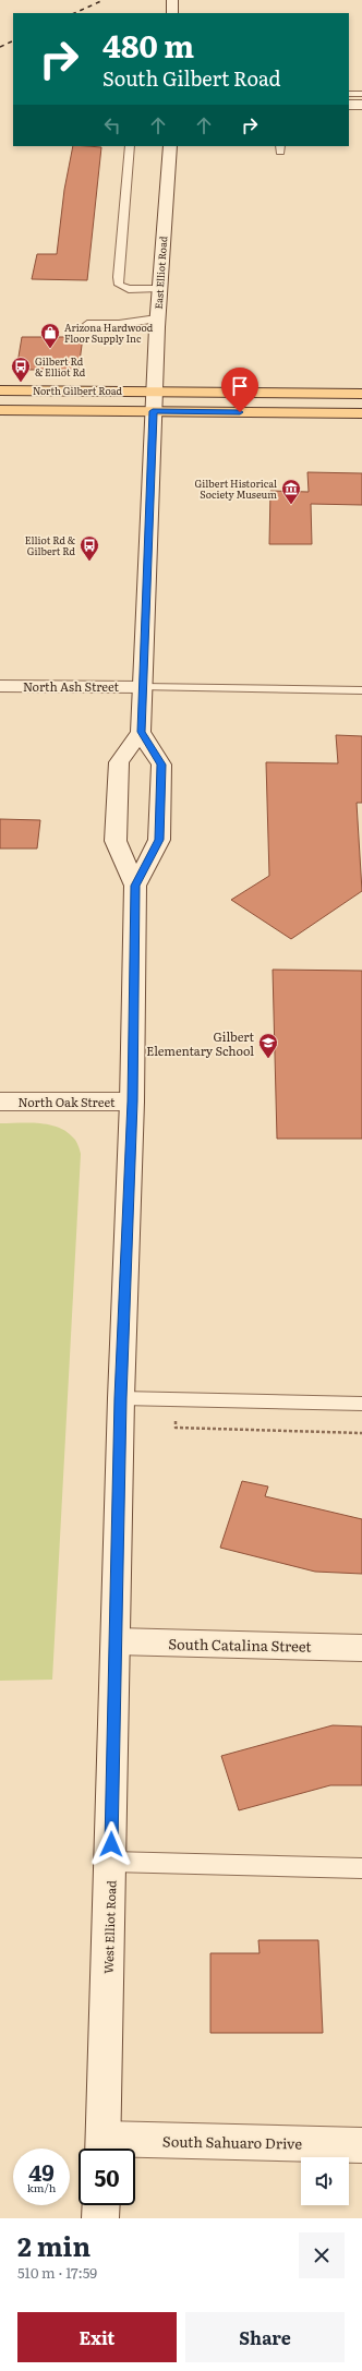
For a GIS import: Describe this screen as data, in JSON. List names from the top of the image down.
{
  "streets": {
    "main road": [
      "East Elliot Road",
      "North Gilbert Road",
      "North Ash Street",
      "North Oak Street",
      "South Catalina Street",
      "West Elliot Road",
      "South Sahuaro Drive"
    ]
  },
  "crossings": [
    ["East Elliot Road", "North Gilbert Road"],
    ["North Oak Street", "West Elliot Road"],
    ["South Catalina Street", "West Elliot Road"],
    ["West Elliot Road", "South Sahuaro Drive"]
  ],
  "places": {
    "shop": ["Arizona Hardwood Floor Supply Inc"],
    "bus stop": ["Gilbert Rd & Elliot Rd", "Elliot Rd & Gilbert Rd"],
    "museum": ["Gilbert Historical Society Museum"],
    "school or university": ["Gilbert Elementary School"]
  },
  "page": {
    "turn": ["480 m", "South Gilbert Road"],
    "speed": "49 km/h",
    "limit": "50",
    "heading": ["2 min", "510 m · 17:59"],
    "buttons": ["Exit", "Share"]
  }
}
